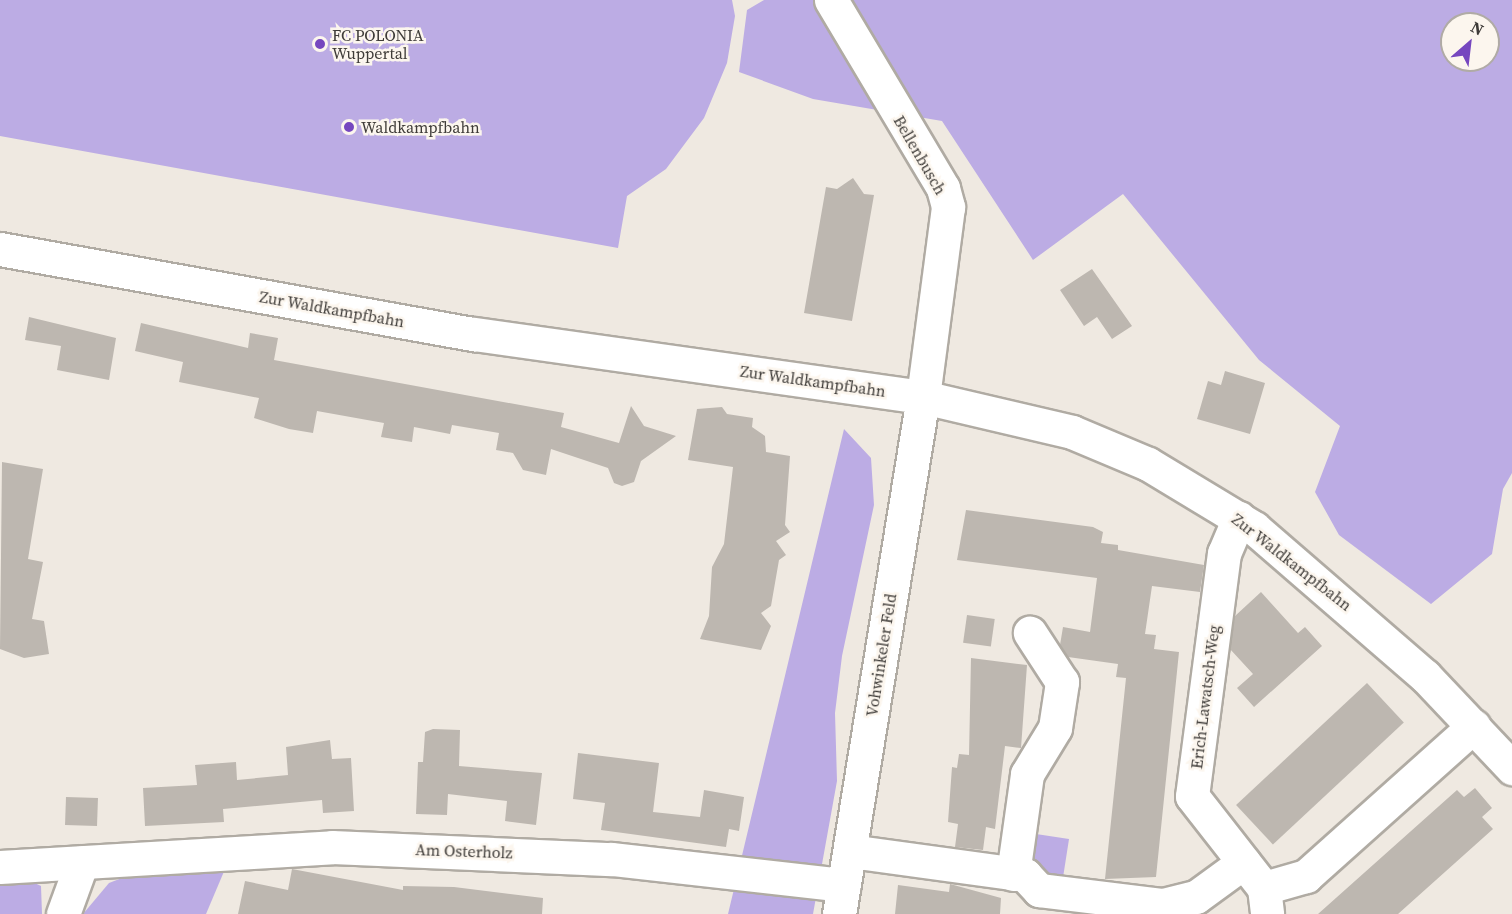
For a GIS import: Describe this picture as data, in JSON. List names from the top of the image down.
{
  "streets": {
    "street": [
      "Bellenbusch",
      "Zur Waldkampfbahn",
      "Vohwinkeler Feld",
      "Erich-Lawatsch-Weg",
      "Am Osterholz"
    ]
  },
  "crossings": [
    ["Bellenbusch", "Zur Waldkampfbahn"],
    ["Bellenbusch", "Vohwinkeler Feld"],
    ["Zur Waldkampfbahn", "Vohwinkeler Feld"],
    ["Zur Waldkampfbahn", "Erich-Lawatsch-Weg"],
    ["Vohwinkeler Feld", "Am Osterholz"]
  ],
  "places": ["FC POLONIA Wuppertal", "Waldkampfbahn"],
  "north": "top right"
}
